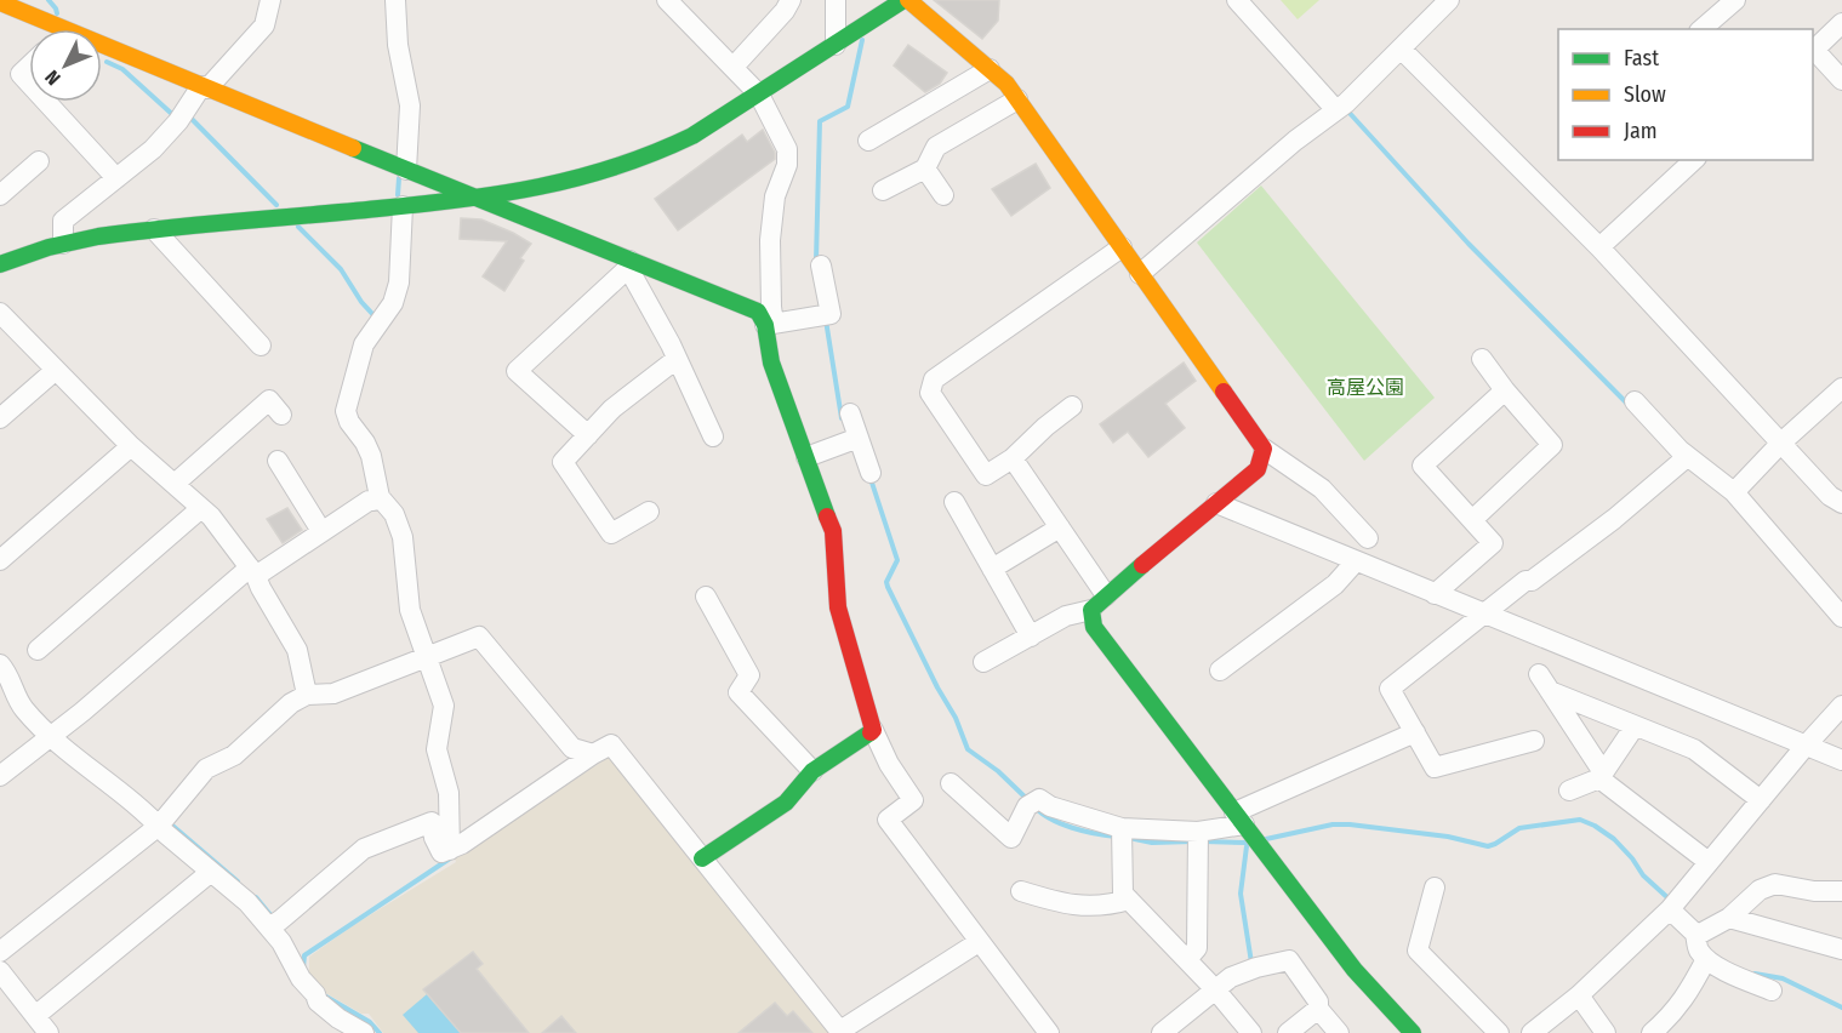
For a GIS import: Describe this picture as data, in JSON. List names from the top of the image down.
{
  "parks": ["高屋公園"],
  "legend": ["Fast", "Slow", "Jam"],
  "north": "bottom left"
}
